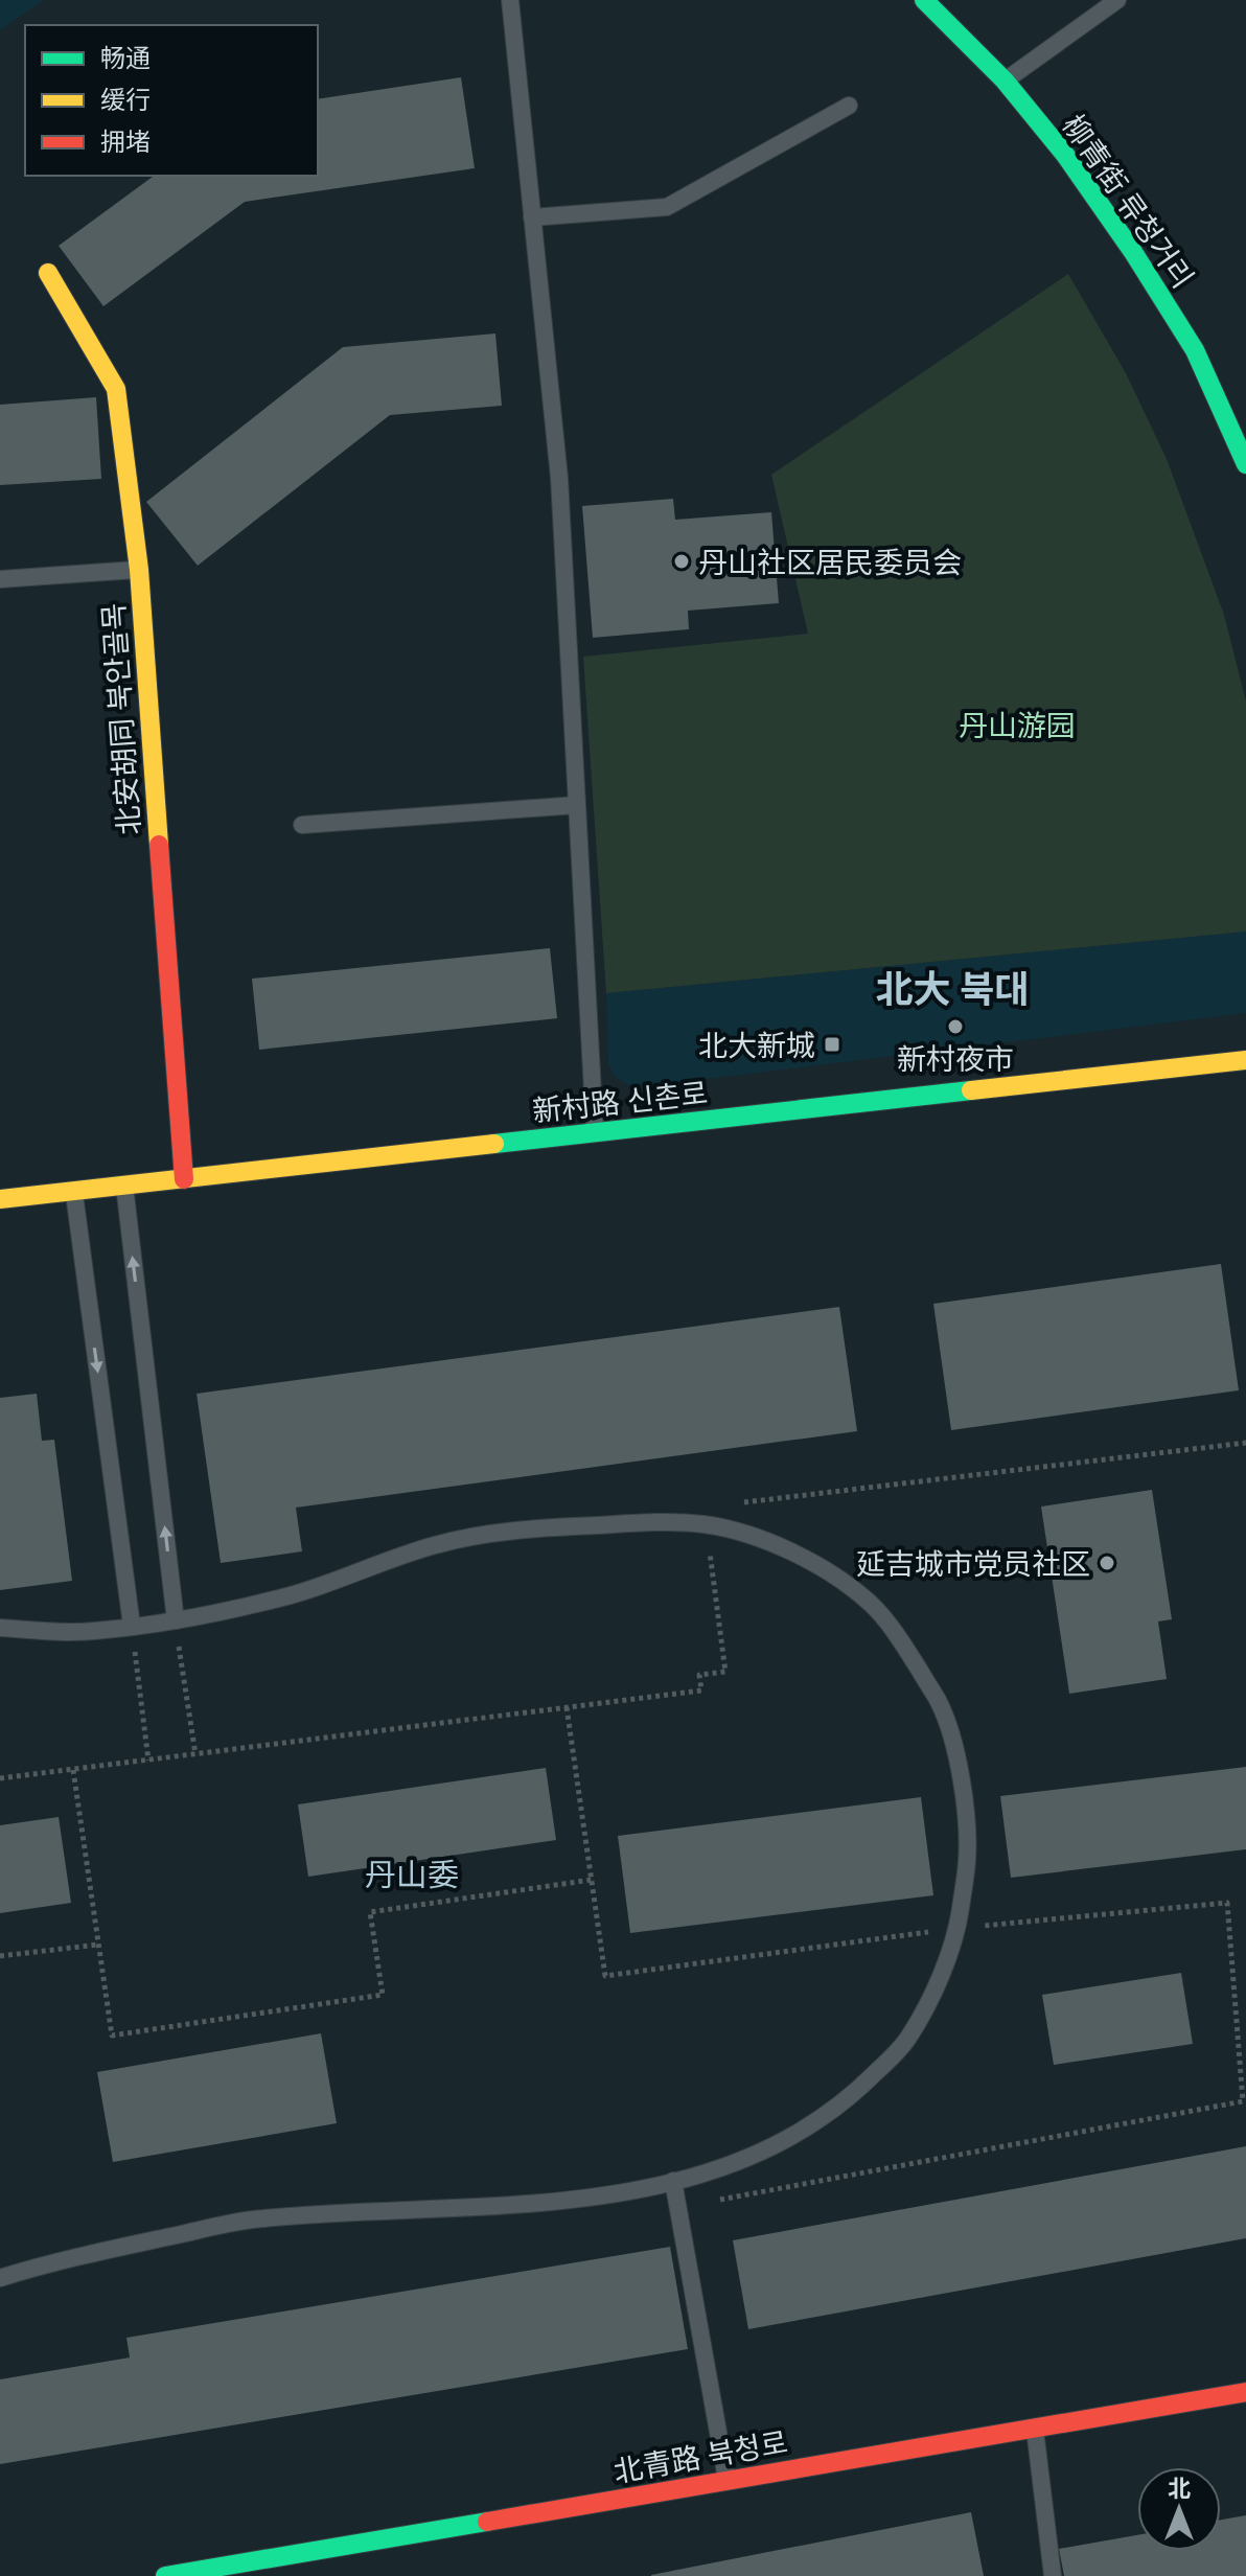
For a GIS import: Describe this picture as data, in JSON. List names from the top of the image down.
{
  "streets": {
    "street": [
      "柳青街 류청거리",
      "北安胡同 북안골목",
      "新村路 신촌로",
      "北青路 북청로"
    ]
  },
  "crossings": [
    ["北安胡同 북안골목", "新村路 신촌로"]
  ],
  "districts": ["北大 북대", "丹山委"],
  "parks": ["丹山游园"],
  "places": {
    "other": ["丹山社区居民委员会", "新村夜市", "延吉城市党员社区"],
    "transit": ["北大新城"]
  },
  "legend": ["畅通", "缓行", "拥堵"],
  "north": "top"
}
